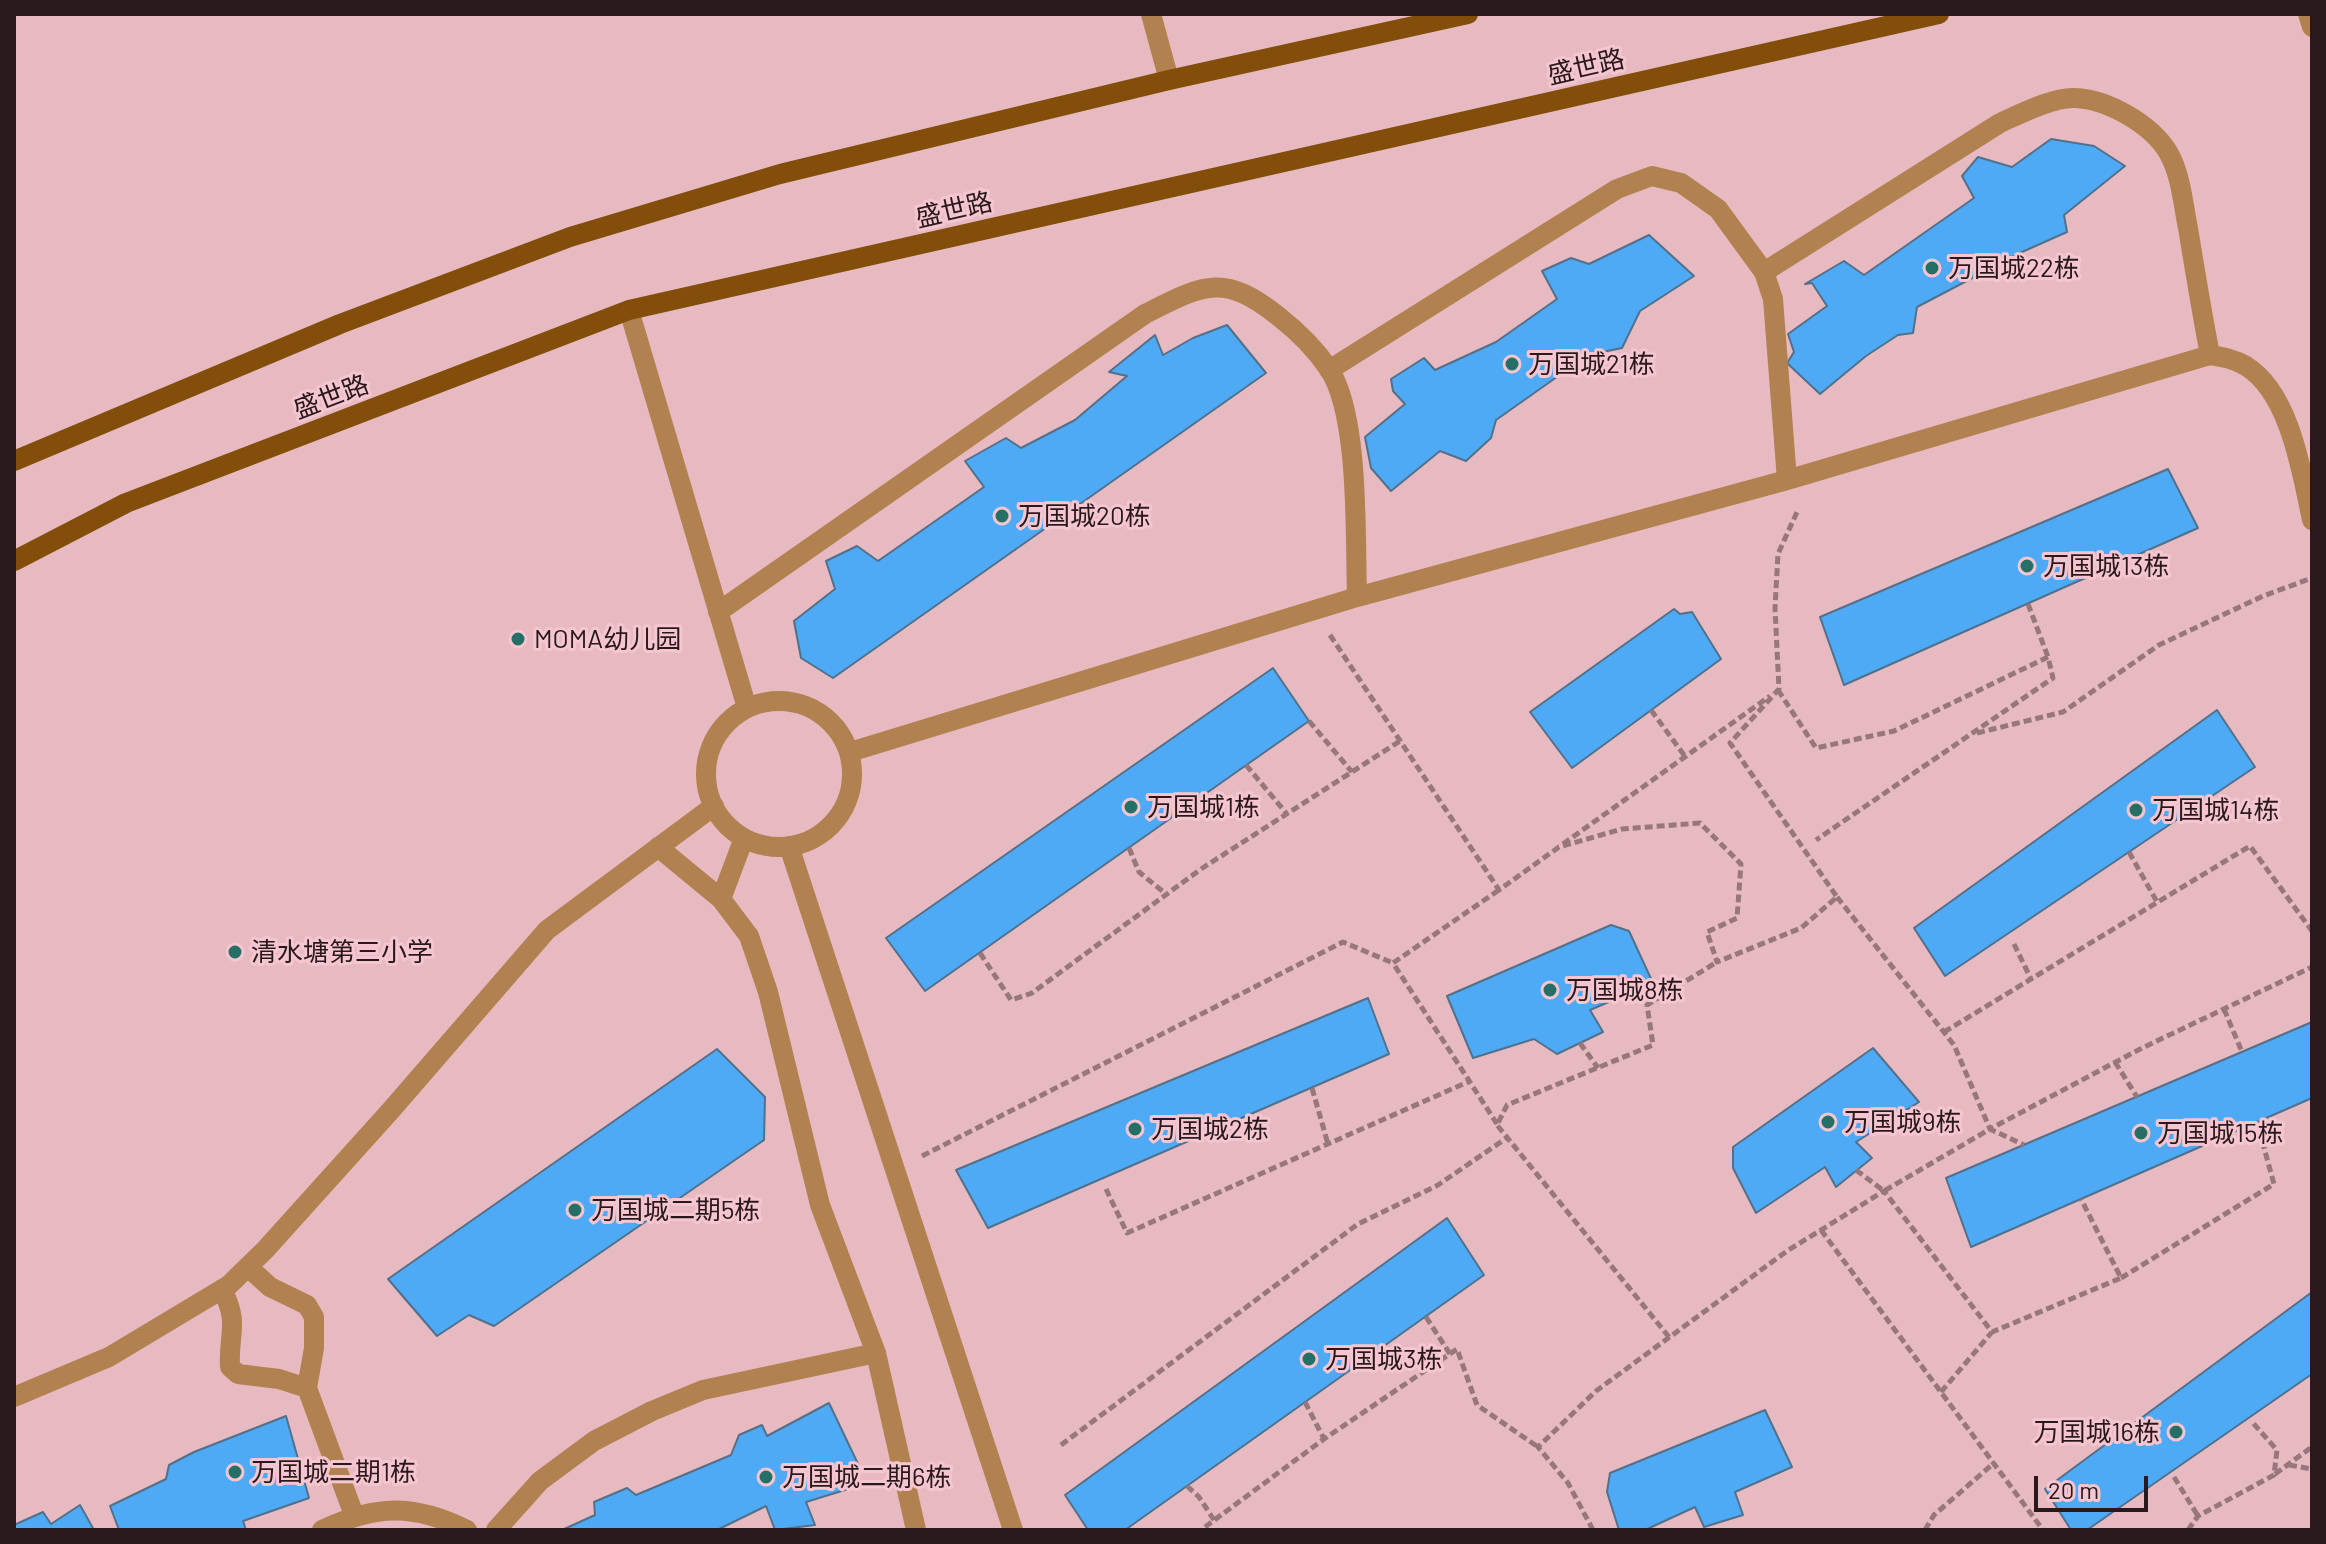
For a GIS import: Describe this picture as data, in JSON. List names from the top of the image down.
{
  "streets": {
    "main road": ["盛世路"]
  },
  "places": [
    "万国城22栋",
    "万国城21栋",
    "万国城20栋",
    "万国城13栋",
    "MOMA幼儿园",
    "万国城1栋",
    "万国城14栋",
    "清水塘第三小学",
    "万国城8栋",
    "万国城9栋",
    "万国城2栋",
    "万国城15栋",
    "万国城二期5栋",
    "万国城3栋",
    "万国城16栋",
    "万国城二期1栋",
    "万国城二期6栋"
  ],
  "scale_bar": "20 m"
}
